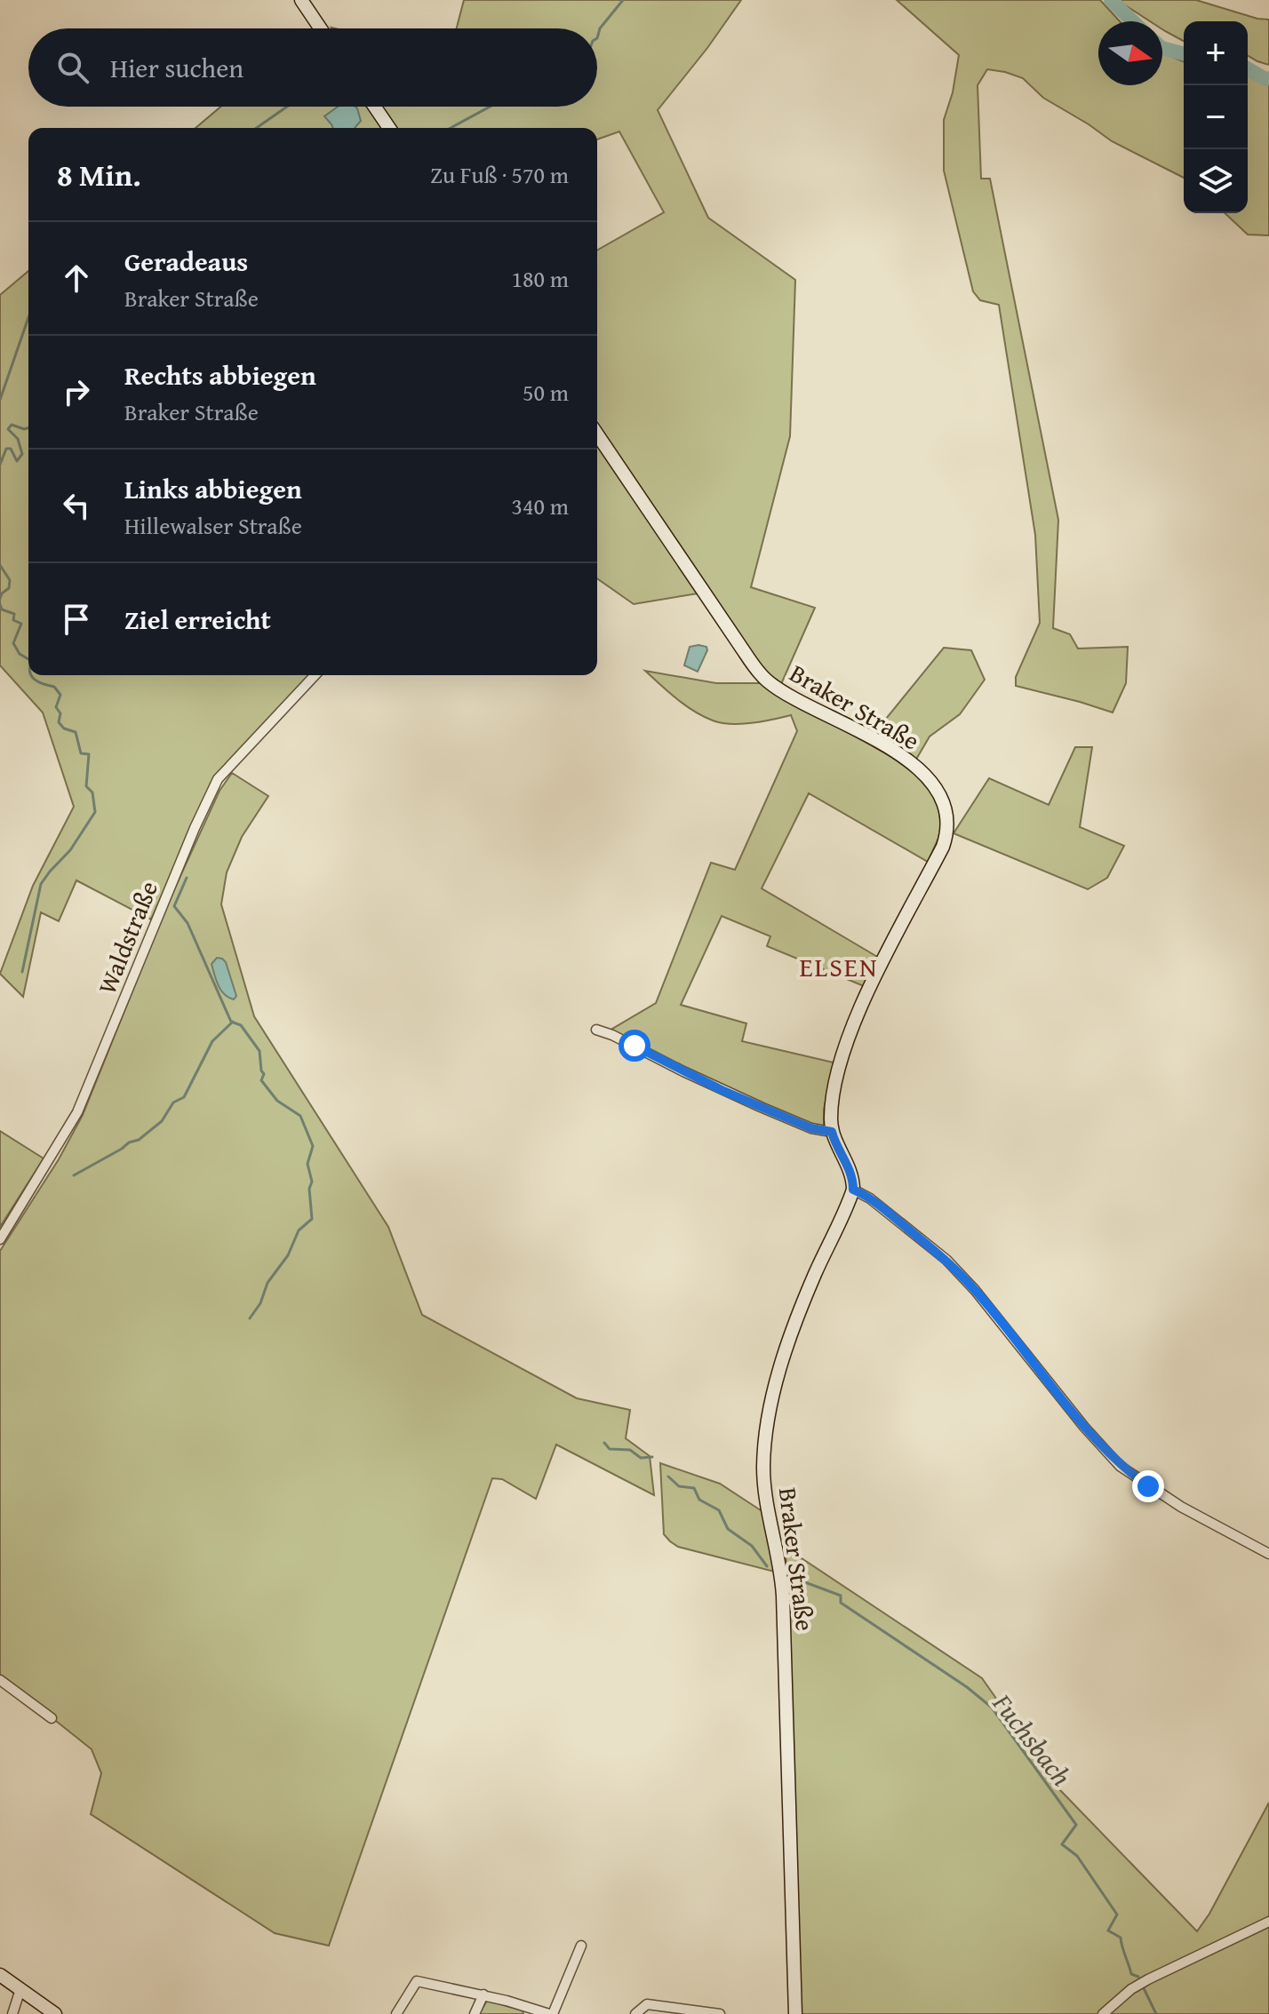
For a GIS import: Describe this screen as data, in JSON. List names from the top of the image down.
{
  "streets": {
    "main road": ["Braker Straße"],
    "street": ["Waldstraße"]
  },
  "districts": ["ELSEN"],
  "water": ["Fuchsbach"],
  "north": "right",
  "page": {
    "map_buttons": ["+", "−"],
    "search": "Hier suchen",
    "heading": ["8 Min.", "Zu Fuß · 570 m"],
    "list": [
      ["Geradeaus", "Braker Straße", "180 m"],
      ["Rechts abbiegen", "Braker Straße", "50 m"],
      ["Links abbiegen", "Hillewalser Straße", "340 m"],
      "Ziel erreicht"
    ]
  }
}
